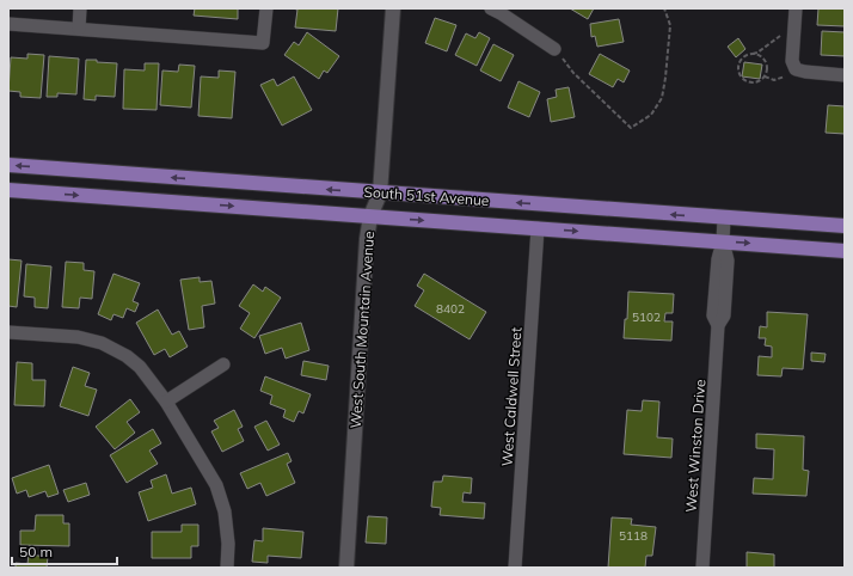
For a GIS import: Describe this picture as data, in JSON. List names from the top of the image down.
{
  "streets": {
    "main road": ["South 51st Avenue"],
    "street": ["West South Mountain Avenue", "West Caldwell Street", "West Winston Drive"]
  },
  "crossings": [
    ["South 51st Avenue", "West South Mountain Avenue"],
    ["South 51st Avenue", "West Caldwell Street"],
    ["South 51st Avenue", "West Winston Drive"]
  ],
  "house_numbers": ["8402", "5102", "5118"],
  "scale_bar": "50 m"
}
